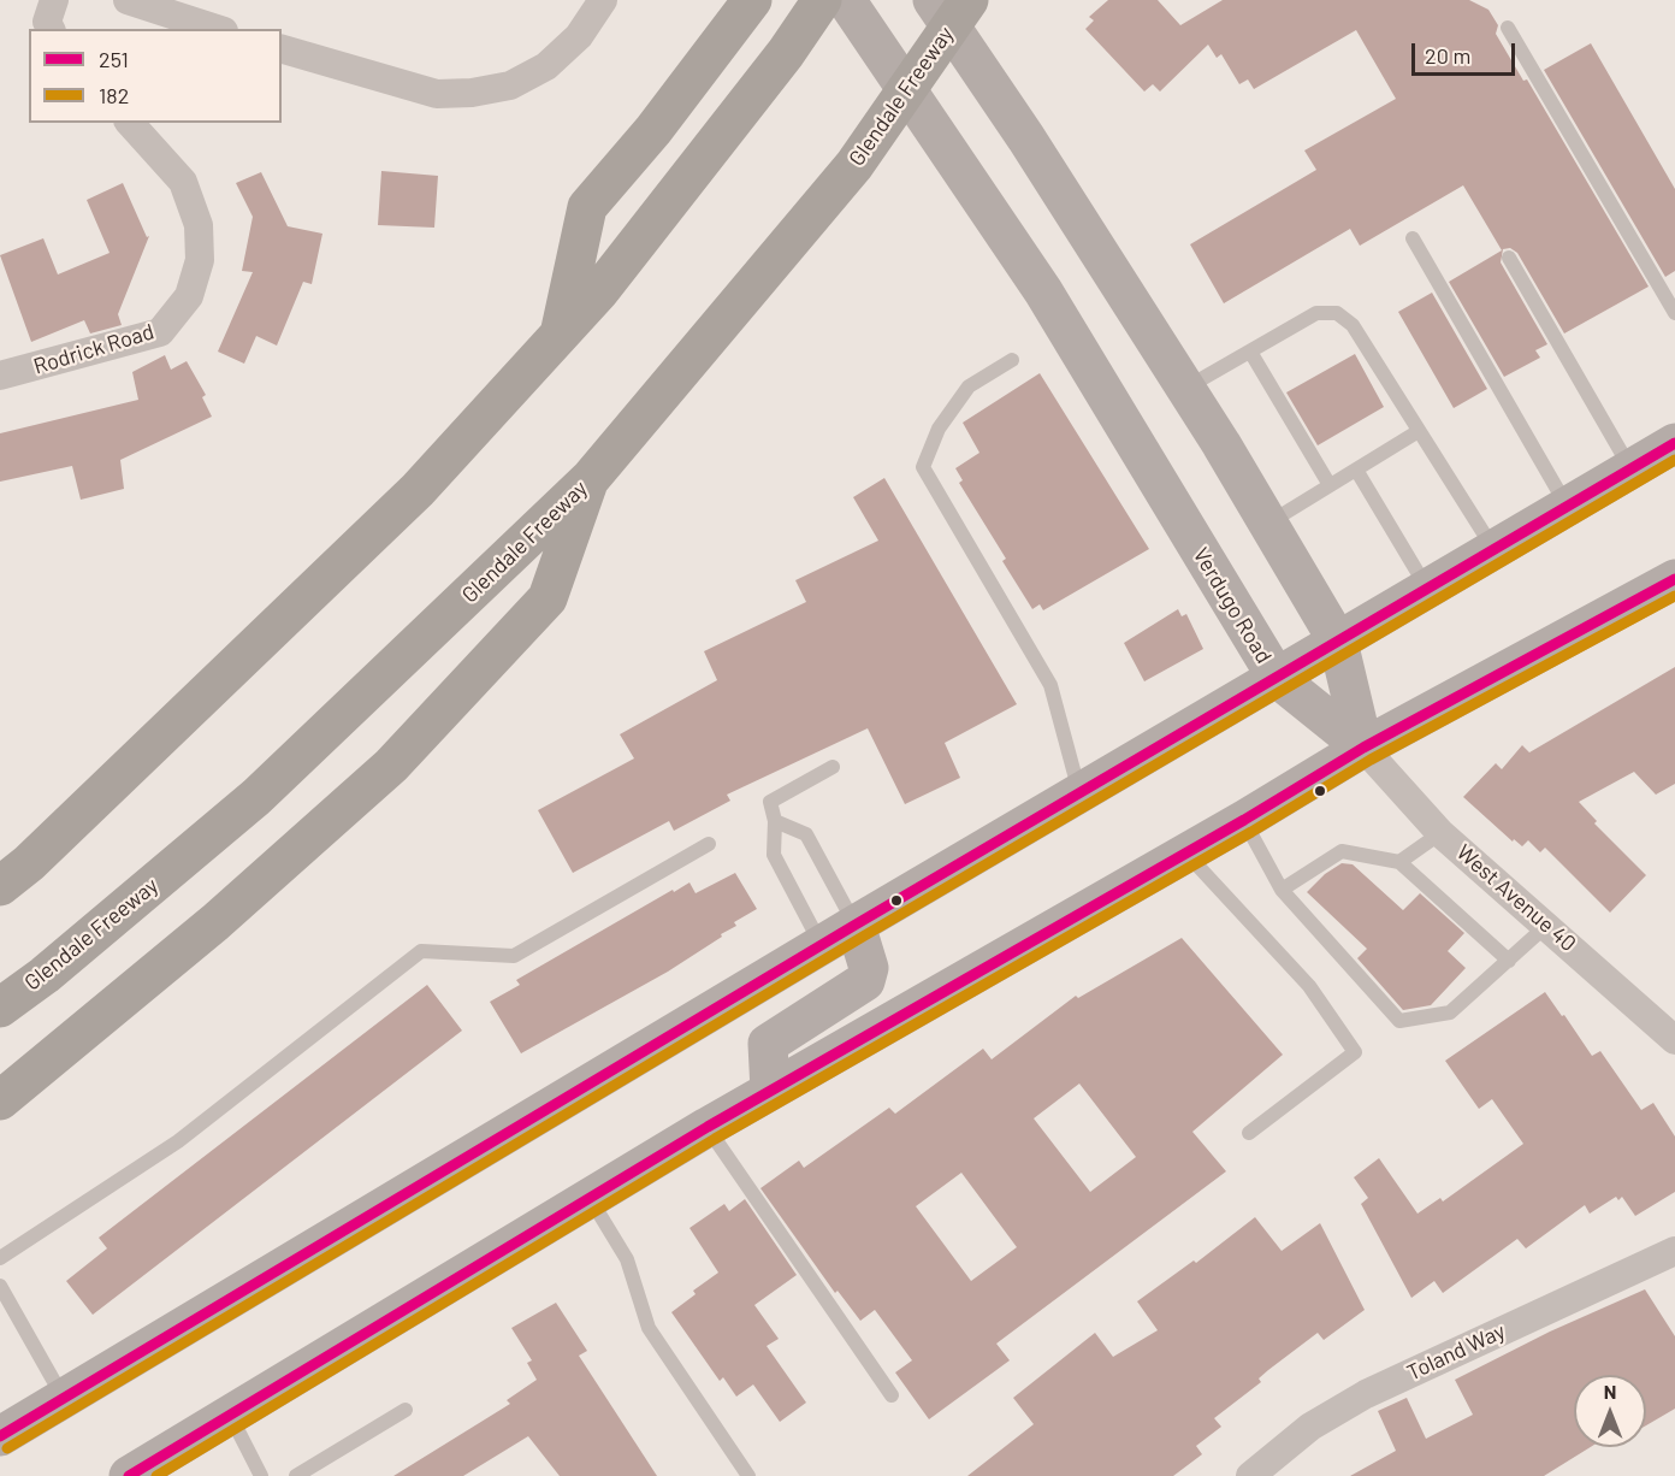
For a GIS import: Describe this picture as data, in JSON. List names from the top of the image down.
{
  "streets": {
    "highway": ["Glendale Freeway"],
    "main road": ["Verdugo Road"],
    "street": ["Rodrick Road", "West Avenue 40", "Toland Way"]
  },
  "crossings": [
    ["Verdugo Road", "West Avenue 40"]
  ],
  "lines": ["transit line 251", "transit line 182"],
  "legend": ["251", "182"],
  "scale_bar": "20 m",
  "north": "top"
}
